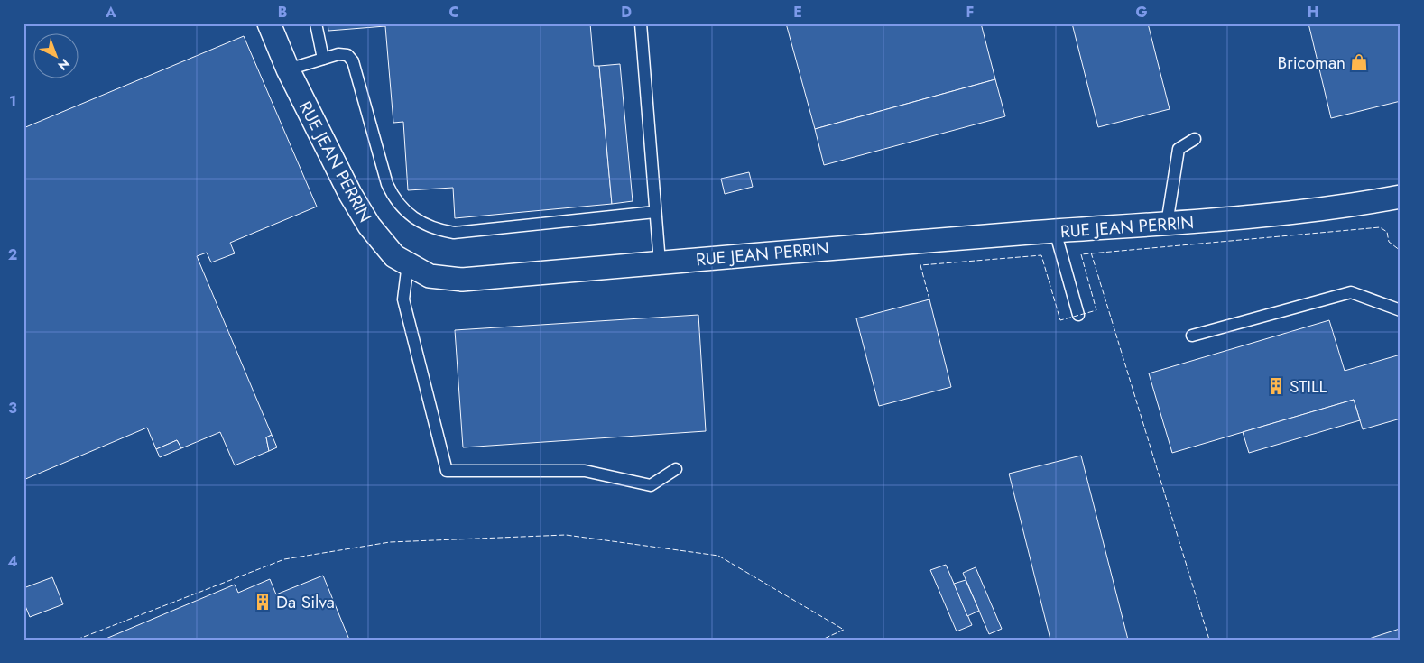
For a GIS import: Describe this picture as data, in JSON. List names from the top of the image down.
{
  "streets": {
    "street": ["RUE JEAN PERRIN"]
  },
  "places": {
    "shop": ["Bricoman"],
    "building": ["STILL", "Da Silva"]
  },
  "north": "bottom right",
  "grid": {
    "columns": [
      "A",
      "B",
      "C",
      "D",
      "E",
      "F",
      "G",
      "H"
    ],
    "rows": [
      "1",
      "2",
      "3",
      "4"
    ]
  }
}
